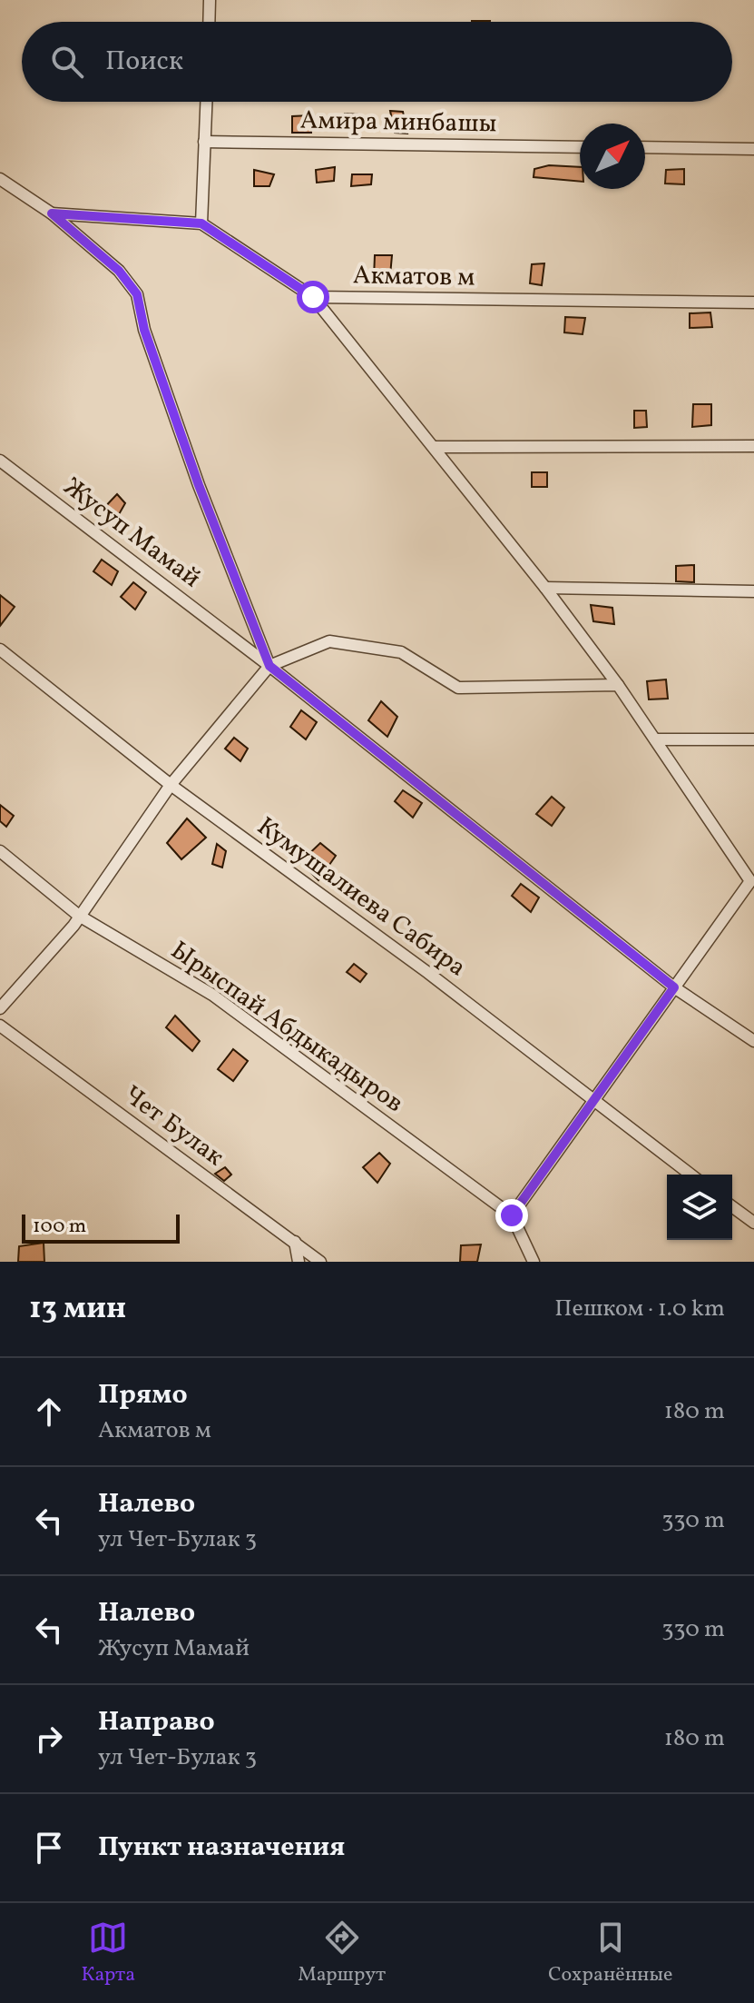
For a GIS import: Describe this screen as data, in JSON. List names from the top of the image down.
{
  "streets": {
    "street": [
      "Амира минбашы",
      "Акматов м",
      "Жусуп Мамай",
      "Кумушалиева Сабира",
      "Ырыспай Абдыкадыров",
      "Чет Булак"
    ]
  },
  "scale_bar": "100 m",
  "north": "top right",
  "page": {
    "search": "Поиск",
    "scale": "100 m",
    "heading": ["13 мин", "Пешком · 1.0 km"],
    "list": [
      ["Прямо", "Акматов м", "180 m"],
      ["Налево", "ул Чет-Булак 3", "330 m"],
      ["Налево", "Жусуп Мамай", "330 m"],
      ["Направо", "ул Чет-Булак 3", "180 m"],
      "Пункт назначения"
    ],
    "nav": ["Карта", "Маршрут", "Сохранённые"]
  }
}
